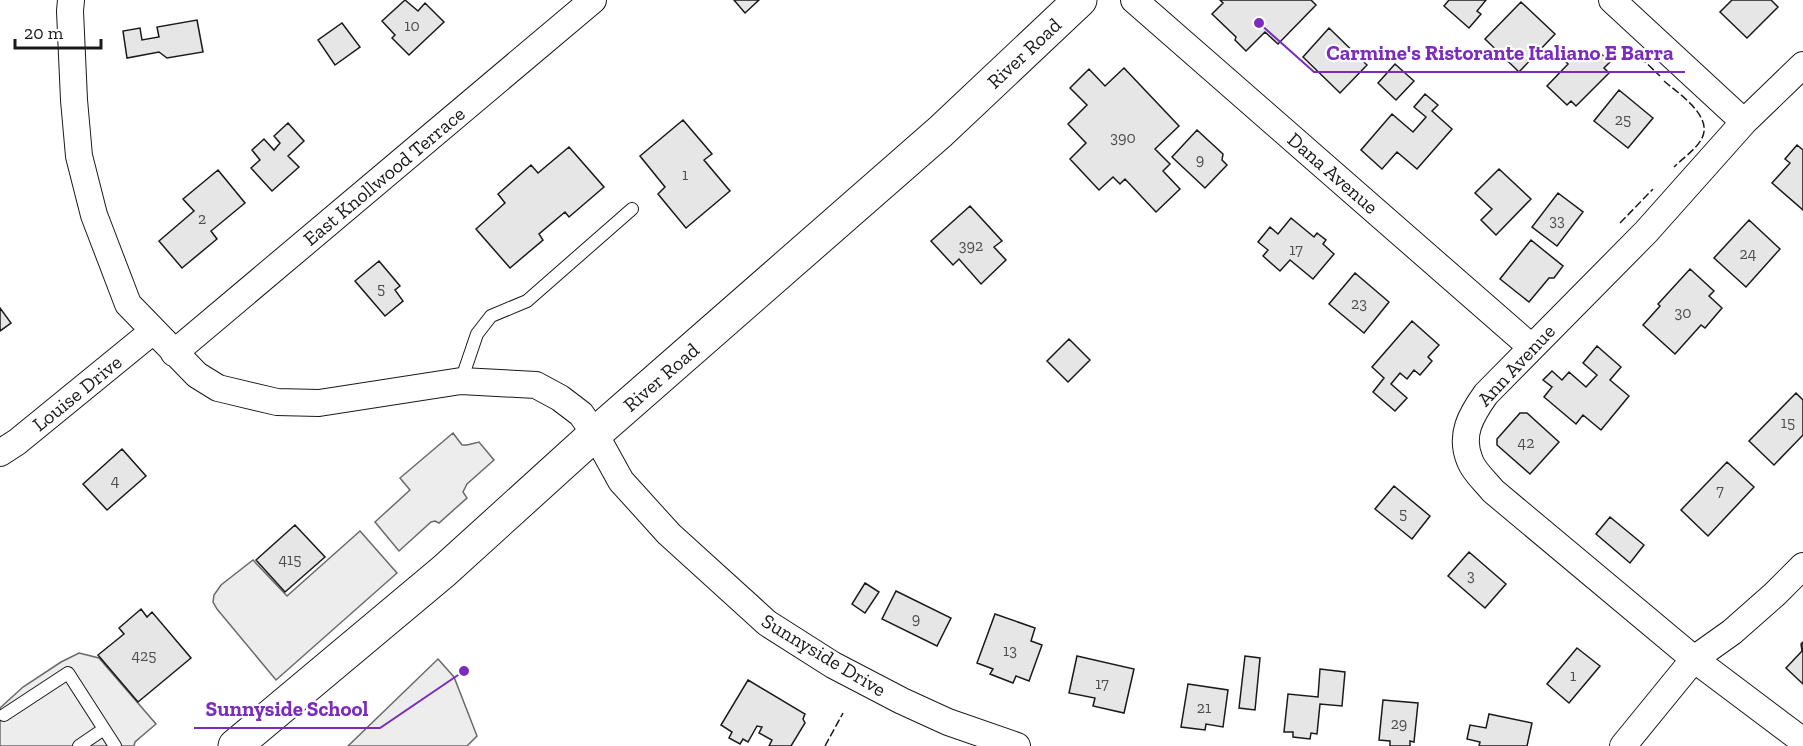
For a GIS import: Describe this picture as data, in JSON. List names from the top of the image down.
{
  "streets": {
    "main road": ["River Road"],
    "street": [
      "Dana Avenue",
      "East Knollwood Terrace",
      "Ann Avenue",
      "Louise Drive",
      "Sunnyside Drive"
    ]
  },
  "crossings": [
    ["River Road", "Sunnyside Drive"],
    ["Dana Avenue", "Ann Avenue"],
    ["East Knollwood Terrace", "Sunnyside Drive"],
    ["Louise Drive", "Sunnyside Drive"]
  ],
  "places": ["Carmine's Ristorante Italiano E Barra", "Sunnyside School"],
  "house_numbers": [
    "10",
    "25",
    "390",
    "9",
    "1",
    "2",
    "33",
    "392",
    "17",
    "24",
    "5",
    "23",
    "30",
    "15",
    "42",
    "4",
    "7",
    "5",
    "415",
    "3",
    "9",
    "13",
    "425",
    "1",
    "17",
    "21",
    "29"
  ],
  "scale_bar": "20 m"
}
